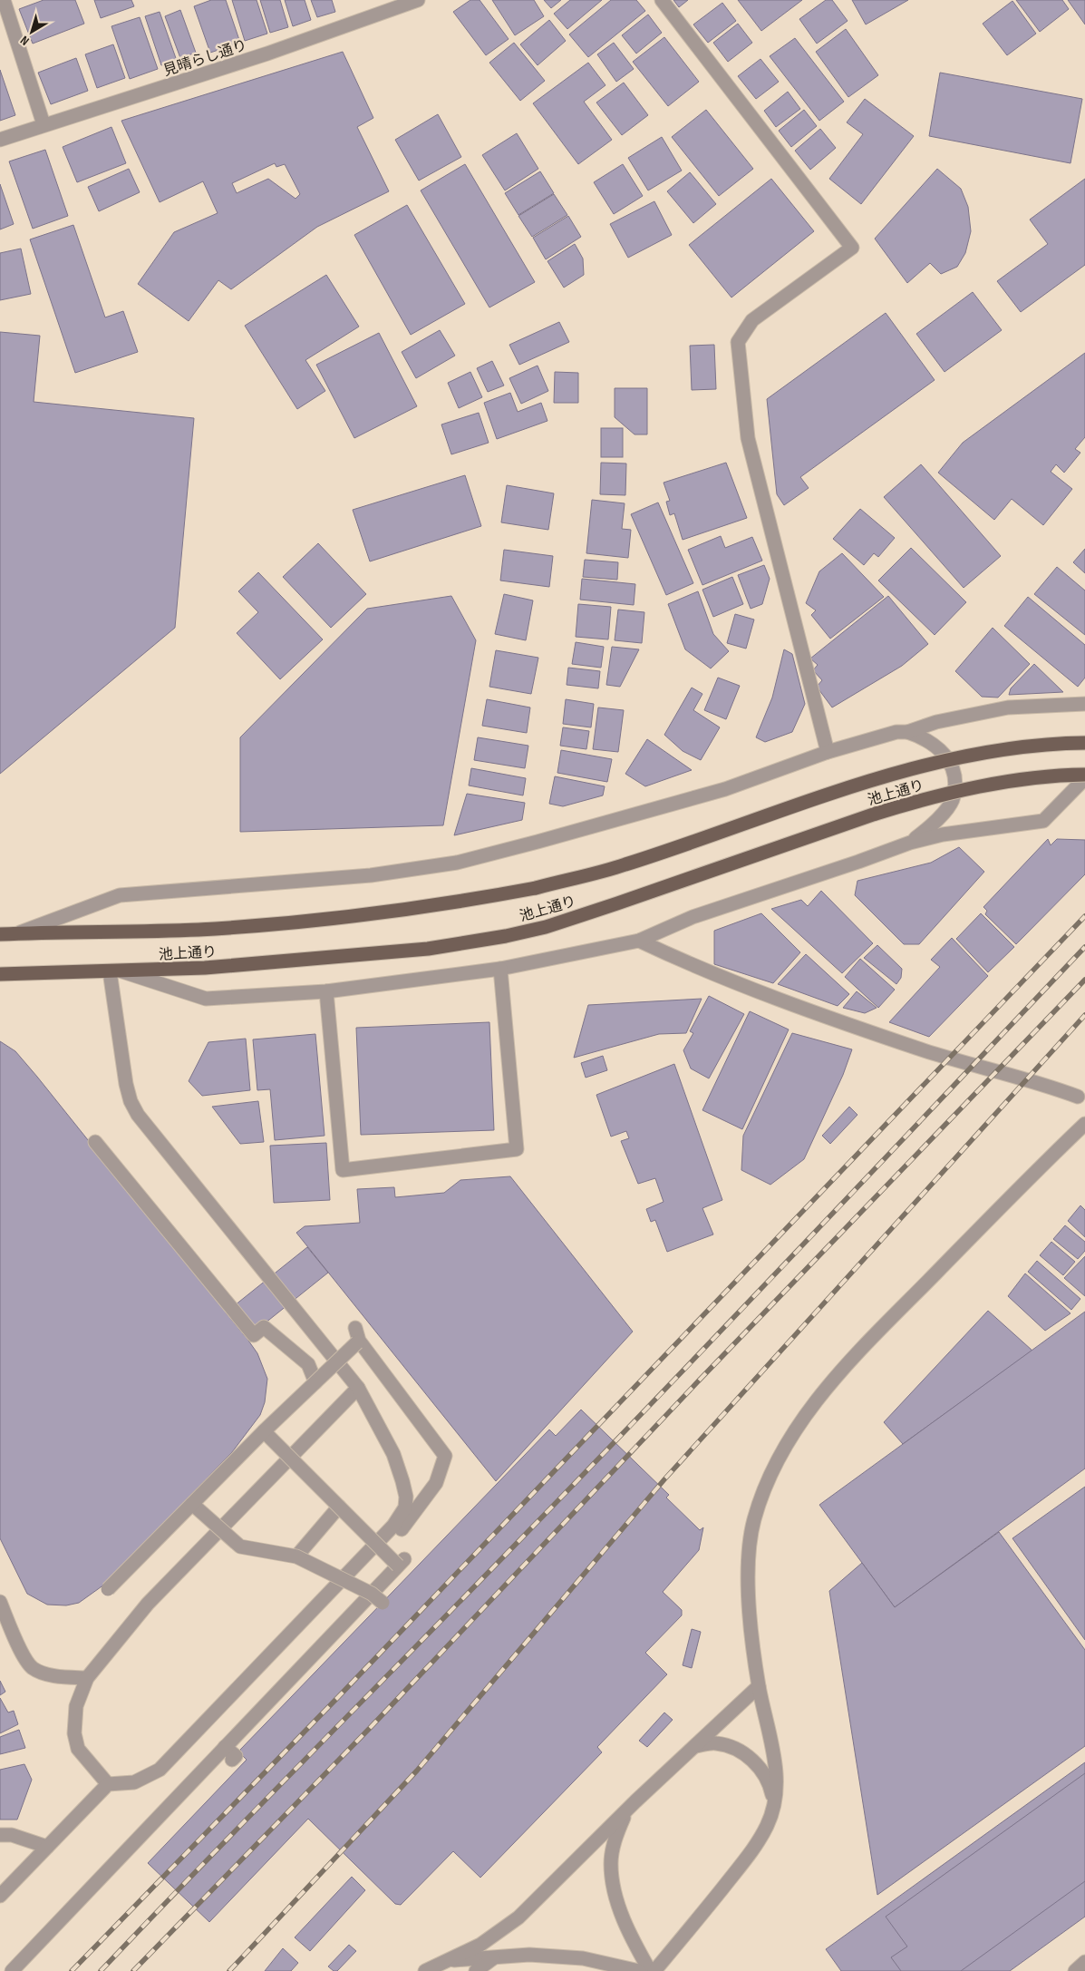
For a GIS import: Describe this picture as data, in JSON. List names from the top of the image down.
{
  "streets": {
    "main road": ["池上通り"],
    "street": ["見晴らし通り"]
  },
  "north": "bottom left"
}
